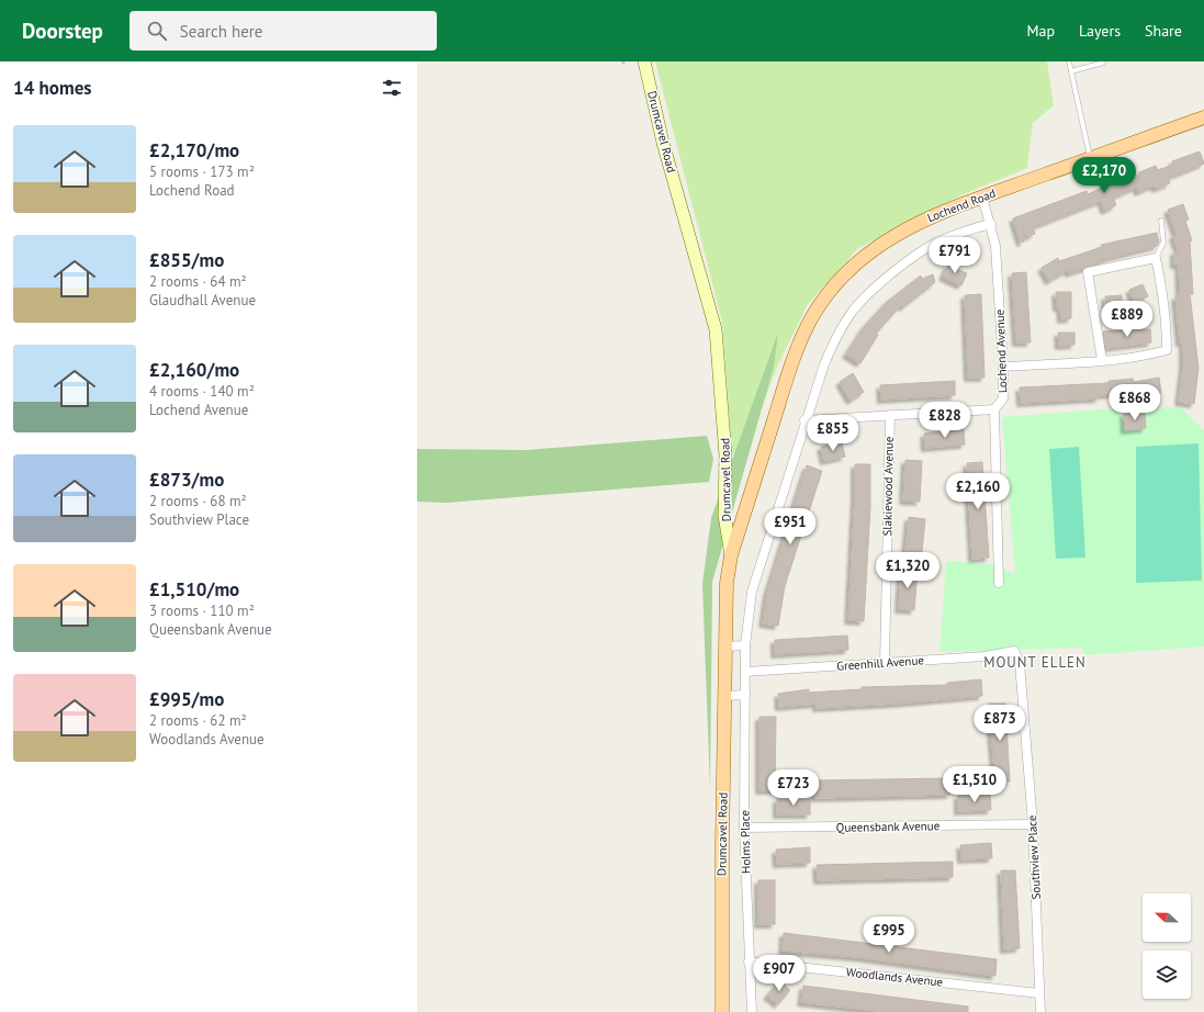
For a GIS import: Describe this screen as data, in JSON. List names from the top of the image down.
{
  "streets": {
    "main road": ["Drumcavel Road", "Lochend Road"],
    "street": [
      "Lochend Avenue",
      "Slakiewood Avenue",
      "Greenhill Avenue",
      "Queensbank Avenue",
      "Holms Place",
      "Southview Place",
      "Woodlands Avenue"
    ]
  },
  "crossings": [
    ["Drumcavel Road", "Lochend Road"],
    ["Lochend Road", "Lochend Avenue"],
    ["Lochend Avenue", "Holms Place"],
    ["Slakiewood Avenue", "Greenhill Avenue"],
    ["Greenhill Avenue", "Holms Place"],
    ["Greenhill Avenue", "Southview Place"],
    ["Queensbank Avenue", "Holms Place"],
    ["Queensbank Avenue", "Southview Place"],
    ["Holms Place", "Woodlands Avenue"],
    ["Southview Place", "Woodlands Avenue"]
  ],
  "districts": ["MOUNT ELLEN"],
  "north": "left",
  "page": {
    "header": "Doorstep",
    "search": "Search here",
    "nav": ["Map", "Layers", "Share"],
    "heading": "14 homes",
    "list": [
      {
        "name": "£2,170/mo",
        "note": "5 rooms · 173 m² · Lochend Road"
      },
      {
        "name": "£855/mo",
        "note": "2 rooms · 64 m² · Glaudhall Avenue"
      },
      {
        "name": "£2,160/mo",
        "note": "4 rooms · 140 m² · Lochend Avenue"
      },
      {
        "name": "£873/mo",
        "note": "2 rooms · 68 m² · Southview Place"
      },
      {
        "name": "£1,510/mo",
        "note": "3 rooms · 110 m² · Queensbank Avenue"
      },
      {
        "name": "£995/mo",
        "note": "2 rooms · 62 m² · Woodlands Avenue"
      }
    ],
    "price": [
      "£2,170",
      "£791",
      "£889",
      "£868",
      "£828",
      "£855",
      "£2,160",
      "£951",
      "£1,320",
      "£873",
      "£1,510",
      "£723",
      "£995",
      "£907"
    ]
  }
}
